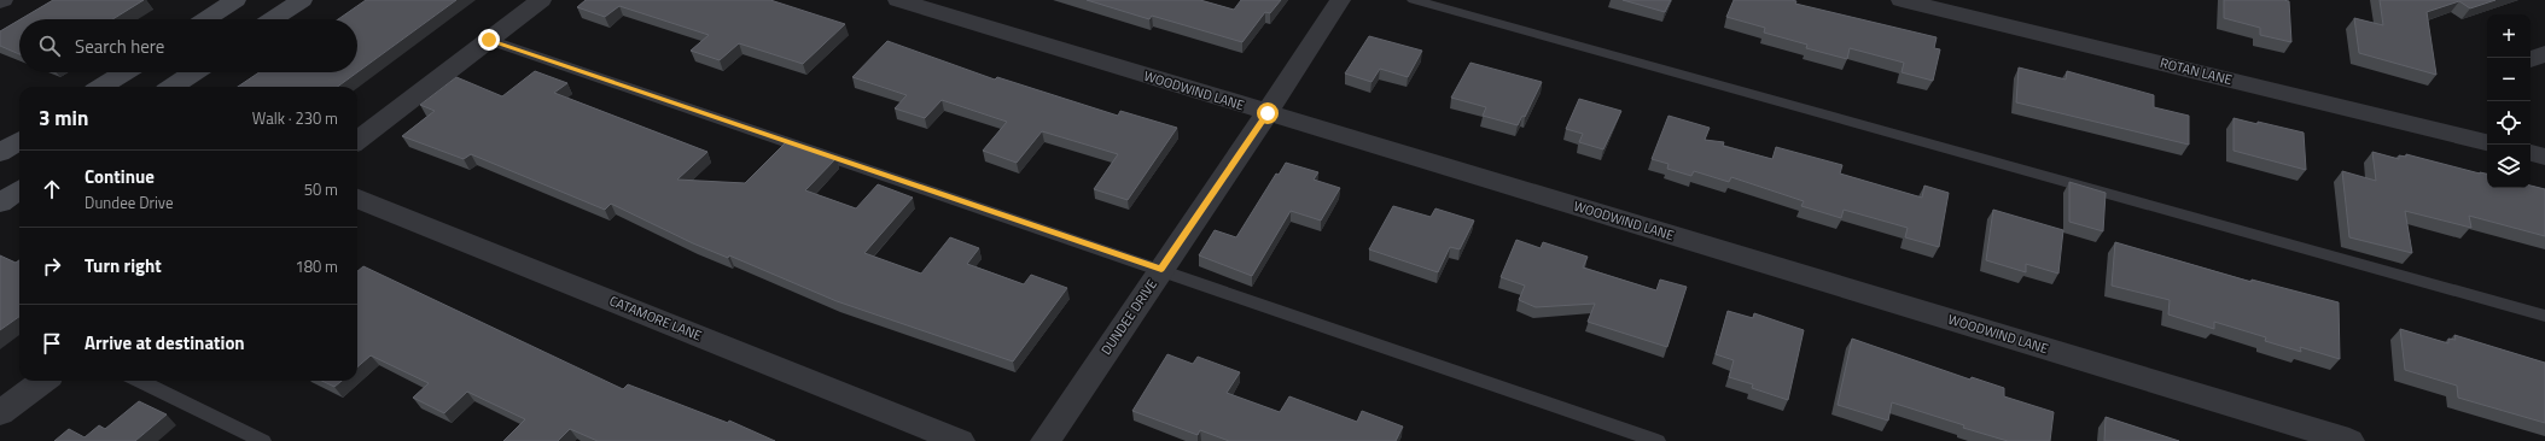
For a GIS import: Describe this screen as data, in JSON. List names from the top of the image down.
{
  "streets": {
    "street": [
      "ROTAN LANE",
      "WOODWIND LANE",
      "DUNDEE DRIVE",
      "CATAMORE LANE"
    ]
  },
  "crossings": [
    ["WOODWIND LANE", "DUNDEE DRIVE"]
  ],
  "page": {
    "map_buttons": ["+", "−"],
    "search": "Search here",
    "heading": ["3 min", "Walk · 230 m"],
    "list": [
      ["Continue", "Dundee Drive", "50 m"],
      ["Turn right", "180 m"],
      "Arrive at destination"
    ]
  }
}
